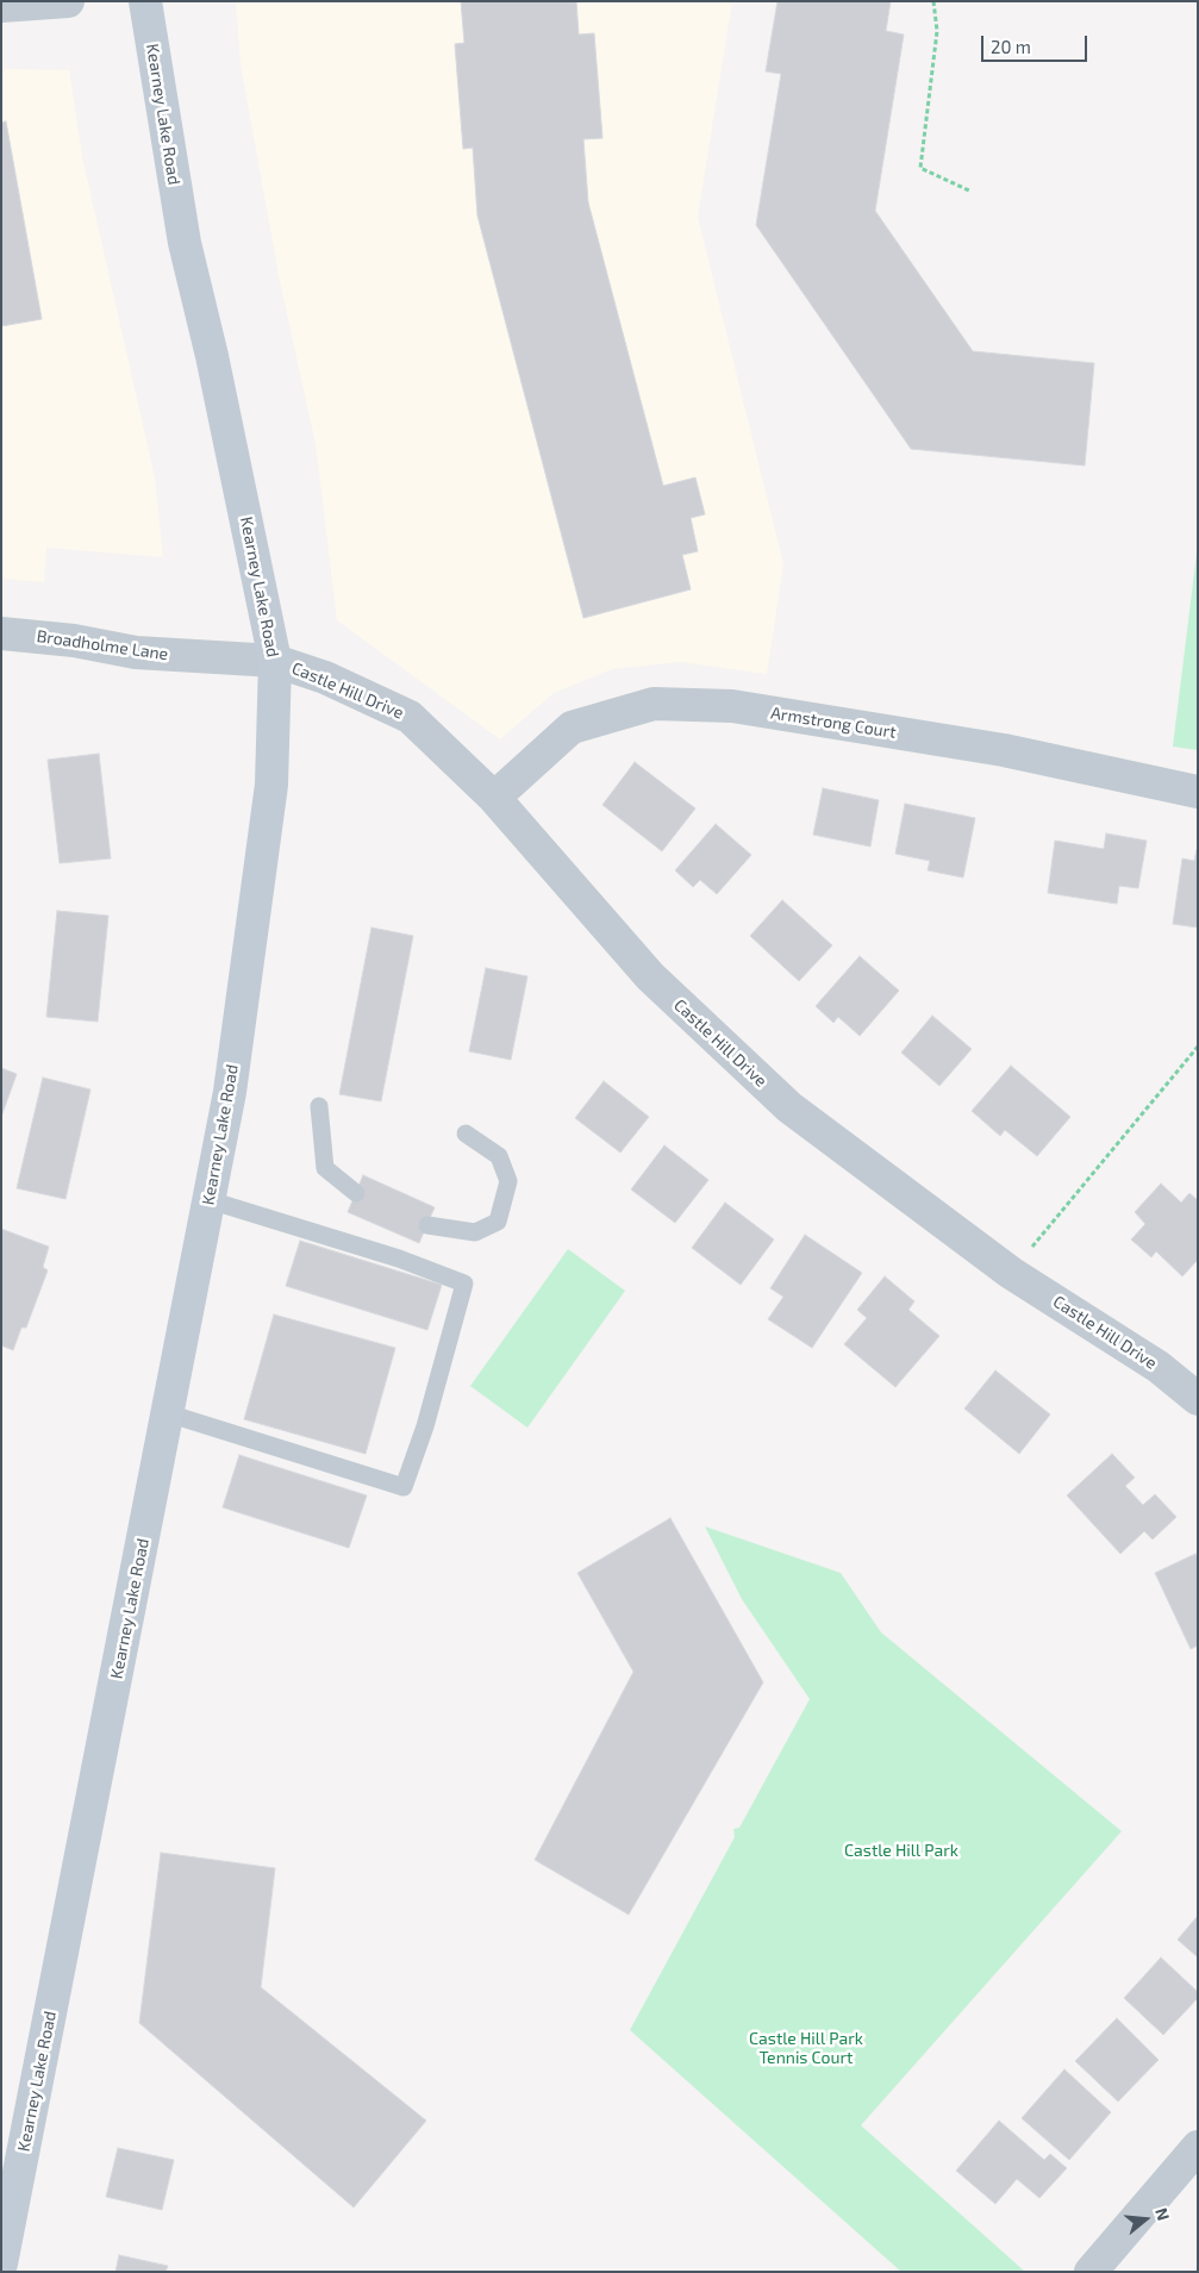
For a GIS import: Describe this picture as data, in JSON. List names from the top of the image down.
{
  "streets": {
    "main road": ["Kearney Lake Road"],
    "street": ["Broadholme Lane", "Castle Hill Drive", "Armstrong Court"]
  },
  "crossings": [
    ["Kearney Lake Road", "Broadholme Lane"],
    ["Kearney Lake Road", "Castle Hill Drive"],
    ["Broadholme Lane", "Castle Hill Drive"],
    ["Castle Hill Drive", "Armstrong Court"]
  ],
  "parks": ["Castle Hill Park", "Castle Hill Park Tennis Court"],
  "scale_bar": "20 m",
  "north": "right"
}
